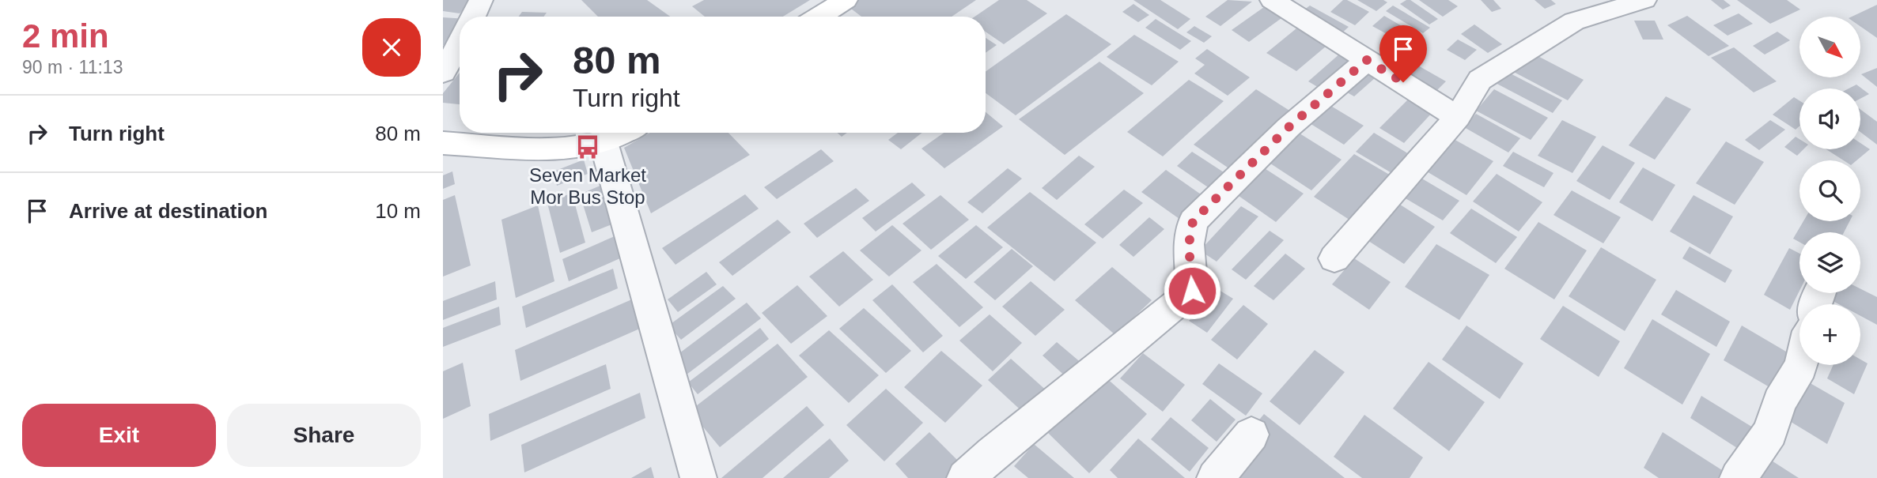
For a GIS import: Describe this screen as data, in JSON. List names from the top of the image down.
{
  "places": {
    "bus stop": ["Seven Market Mor Bus Stop"]
  },
  "north": "bottom right",
  "page": {
    "heading": ["2 min", "90 m · 11:13"],
    "map_buttons": "+",
    "turn": ["80 m", "Turn right"],
    "list": [
      {
        "name": "Turn right",
        "value": "80 m"
      },
      {
        "name": "Arrive at destination",
        "value": "10 m"
      }
    ],
    "buttons": ["Exit", "Share"]
  }
}
